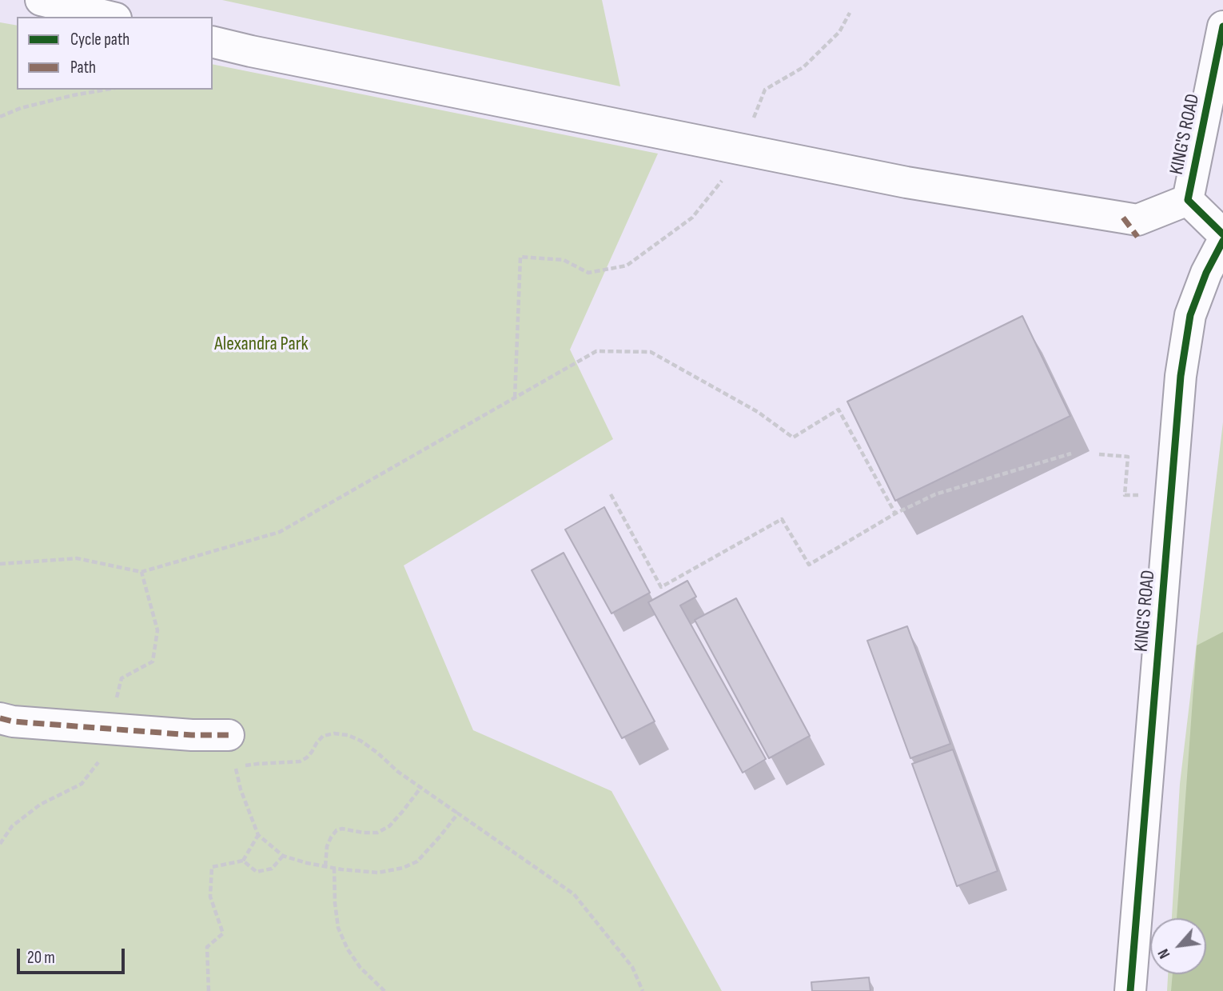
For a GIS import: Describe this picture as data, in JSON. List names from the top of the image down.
{
  "streets": {
    "street": ["KING'S ROAD"]
  },
  "parks": ["Alexandra Park"],
  "legend": ["Cycle path", "Path"],
  "scale_bar": "20 m",
  "north": "bottom left"
}
